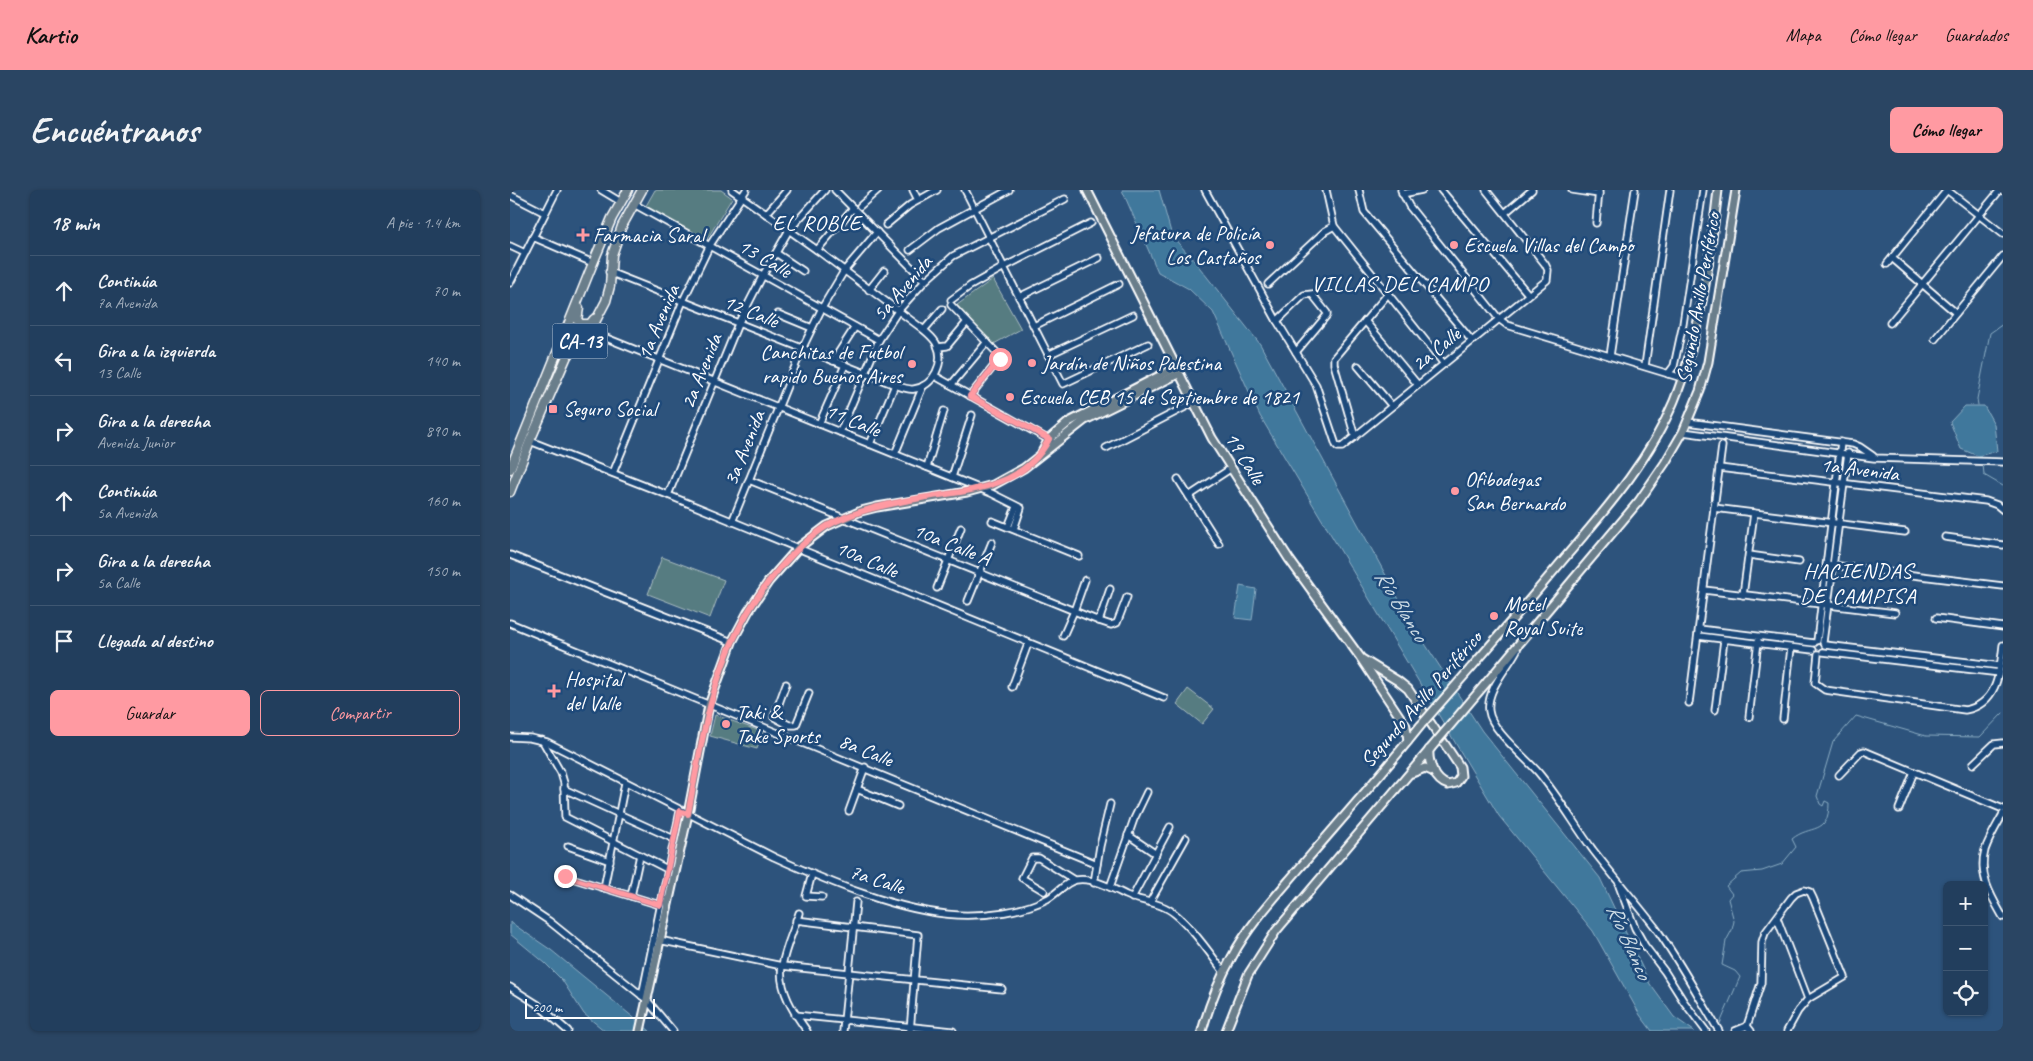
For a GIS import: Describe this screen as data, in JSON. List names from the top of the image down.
{
  "streets": {
    "highway": ["CA-13"],
    "main road": ["Segundo Anillo Periférico", "19 Calle"],
    "street": [
      "13 Calle",
      "5a Avenida",
      "12 Calle",
      "1a Avenida",
      "2a Calle",
      "2a Avenida",
      "11 Calle",
      "3a Avenida",
      "10a Calle A",
      "10a Calle",
      "8a Calle",
      "7a Calle"
    ]
  },
  "crossings": [
    ["13 Calle", "5a Avenida"],
    ["13 Calle", "12 Calle"],
    ["13 Calle", "1a Avenida"],
    ["13 Calle", "CA-13"],
    ["13 Calle", "2a Avenida"],
    ["13 Calle", "3a Avenida"],
    ["5a Avenida", "12 Calle"],
    ["5a Avenida", "11 Calle"],
    ["Segundo Anillo Periférico", "19 Calle"],
    ["12 Calle", "1a Avenida"],
    ["12 Calle", "CA-13"],
    ["12 Calle", "2a Avenida"],
    ["12 Calle", "3a Avenida"],
    ["1a Avenida", "11 Calle"],
    ["1a Avenida", "10a Calle"],
    ["CA-13", "11 Calle"],
    ["CA-13", "10a Calle"],
    ["2a Avenida", "11 Calle"],
    ["2a Avenida", "10a Calle"],
    ["11 Calle", "3a Avenida"],
    ["3a Avenida", "10a Calle A"],
    ["3a Avenida", "10a Calle"]
  ],
  "districts": ["EL ROBLE", "VILLAS DEL CAMPO", "HACIENDAS DE CAMPISA"],
  "water": ["Río Blanco"],
  "places": {
    "health": ["Farmacia Saral", "Hospital del Valle"],
    "other": [
      "Jefatura de Policía Los Castaños",
      "Escuela Villas del Campo",
      "Jardín de Niños Palestina",
      "Canchitas de Futbol rapido Buenos Aires",
      "Escuela CEB 15 de Septiembre de 1821",
      "Ofibodegas San Bernardo",
      "Motel Royal Suite",
      "Taki & Take Sports"
    ],
    "transit": ["Seguro Social"]
  },
  "scale_bar": "200 m",
  "page": {
    "header": "Kartio",
    "nav": ["Mapa", "Cómo llegar", "Guardados"],
    "buttons": [
      "Cómo llegar",
      ["Guardar", "Compartir"]
    ],
    "title": "Encuéntranos",
    "heading": ["18 min", "A pie · 1.4 km"],
    "list": [
      ["Continúa", "7a Avenida", "70 m"],
      ["Gira a la izquierda", "13 Calle", "140 m"],
      ["Gira a la derecha", "Avenida Junior", "890 m"],
      ["Continúa", "5a Avenida", "160 m"],
      ["Gira a la derecha", "5a Calle", "150 m"],
      "Llegada al destino"
    ],
    "map_buttons": ["+", "−"],
    "scale": "200 m"
  }
}
